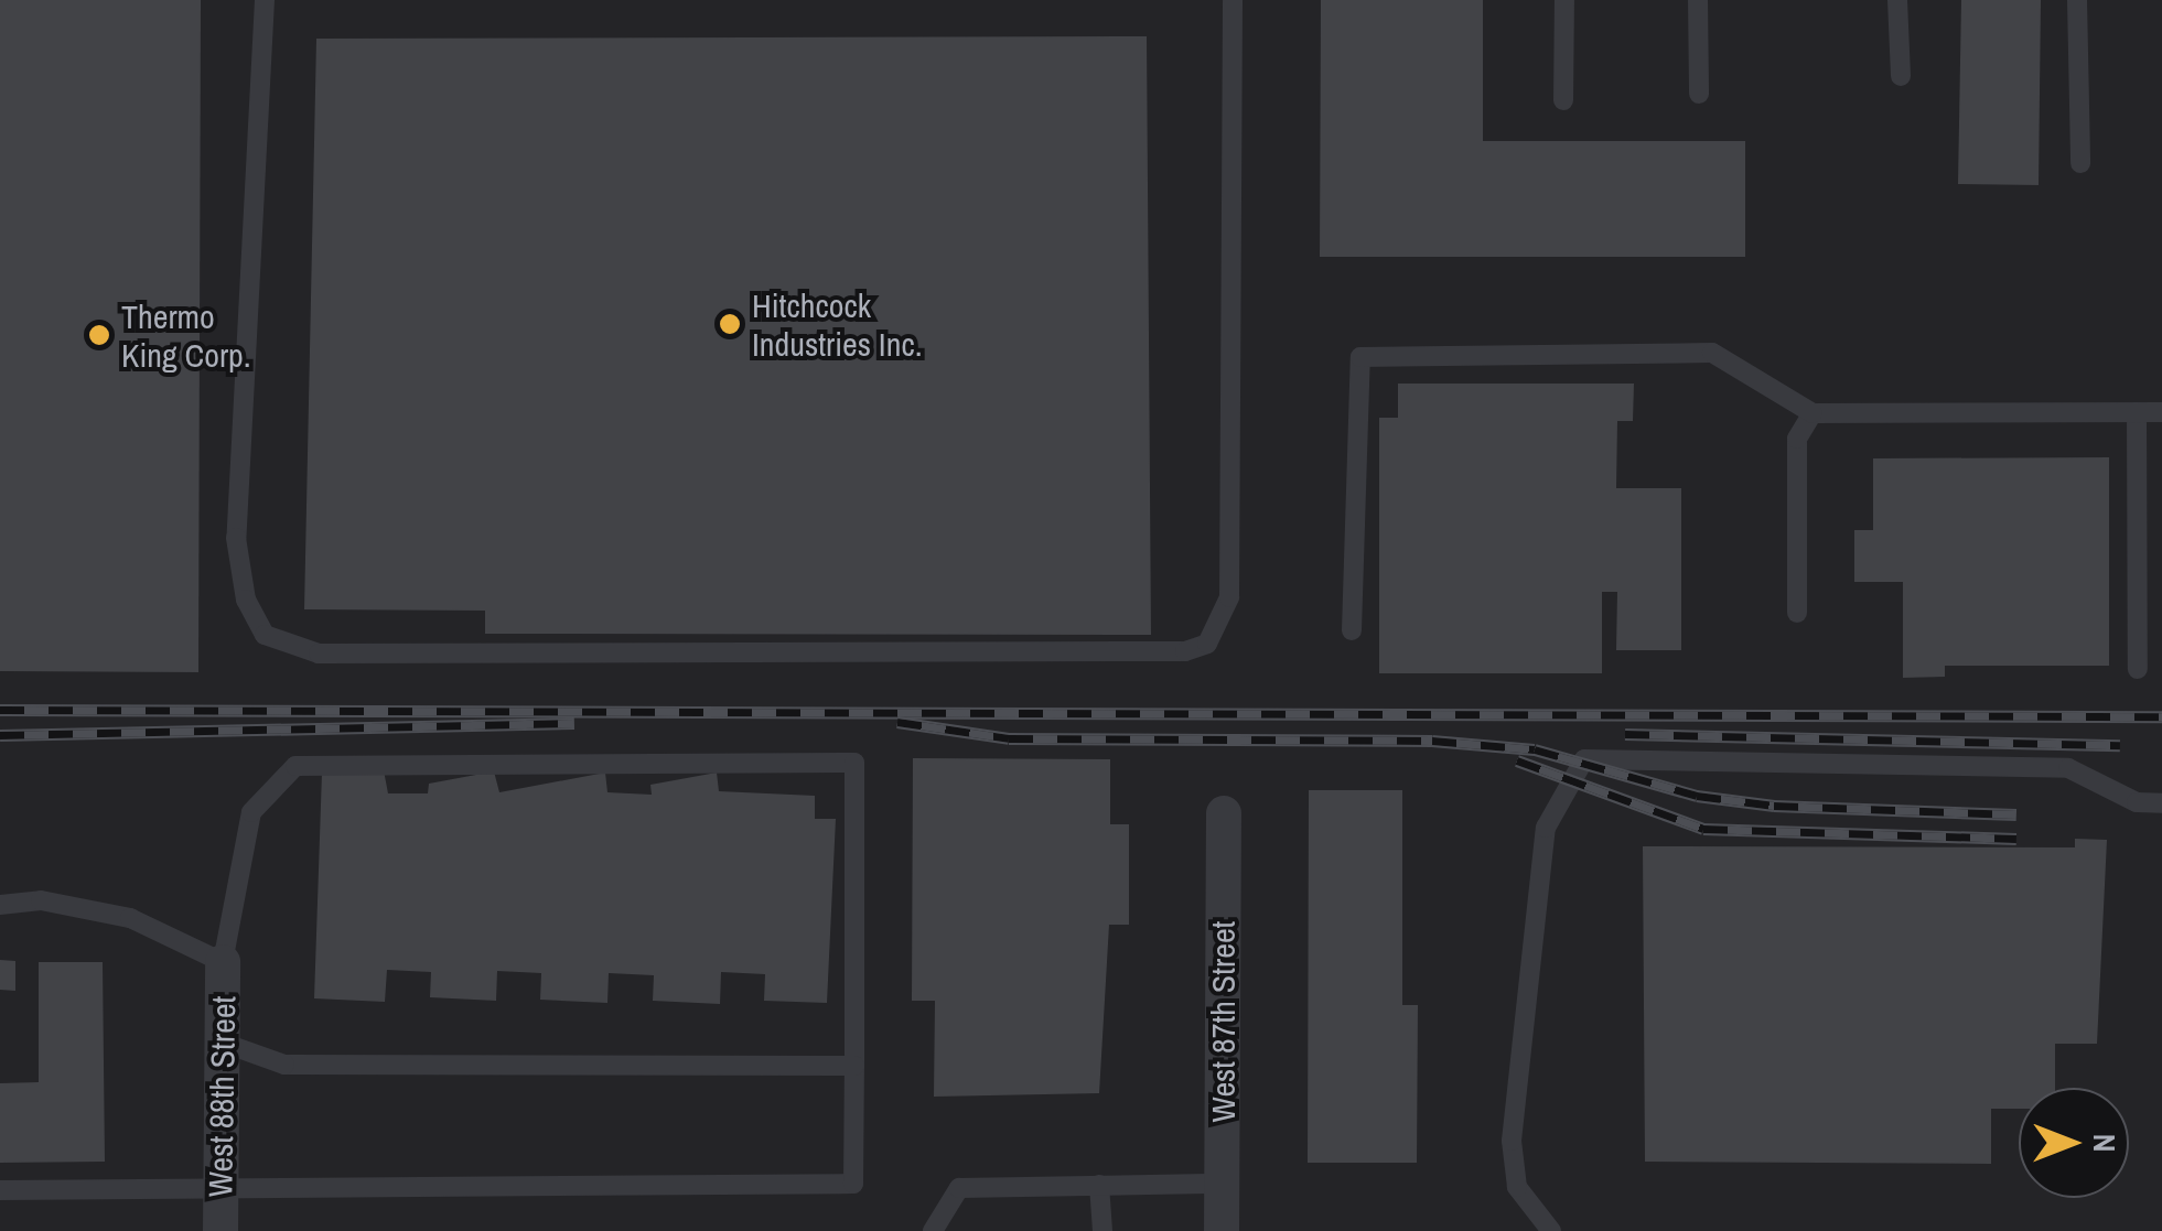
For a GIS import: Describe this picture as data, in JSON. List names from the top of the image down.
{
  "streets": {
    "street": ["West 87th Street", "West 88th Street"]
  },
  "places": ["Hitchcock Industries Inc.", "Thermo King Corp."],
  "north": "right"
}
